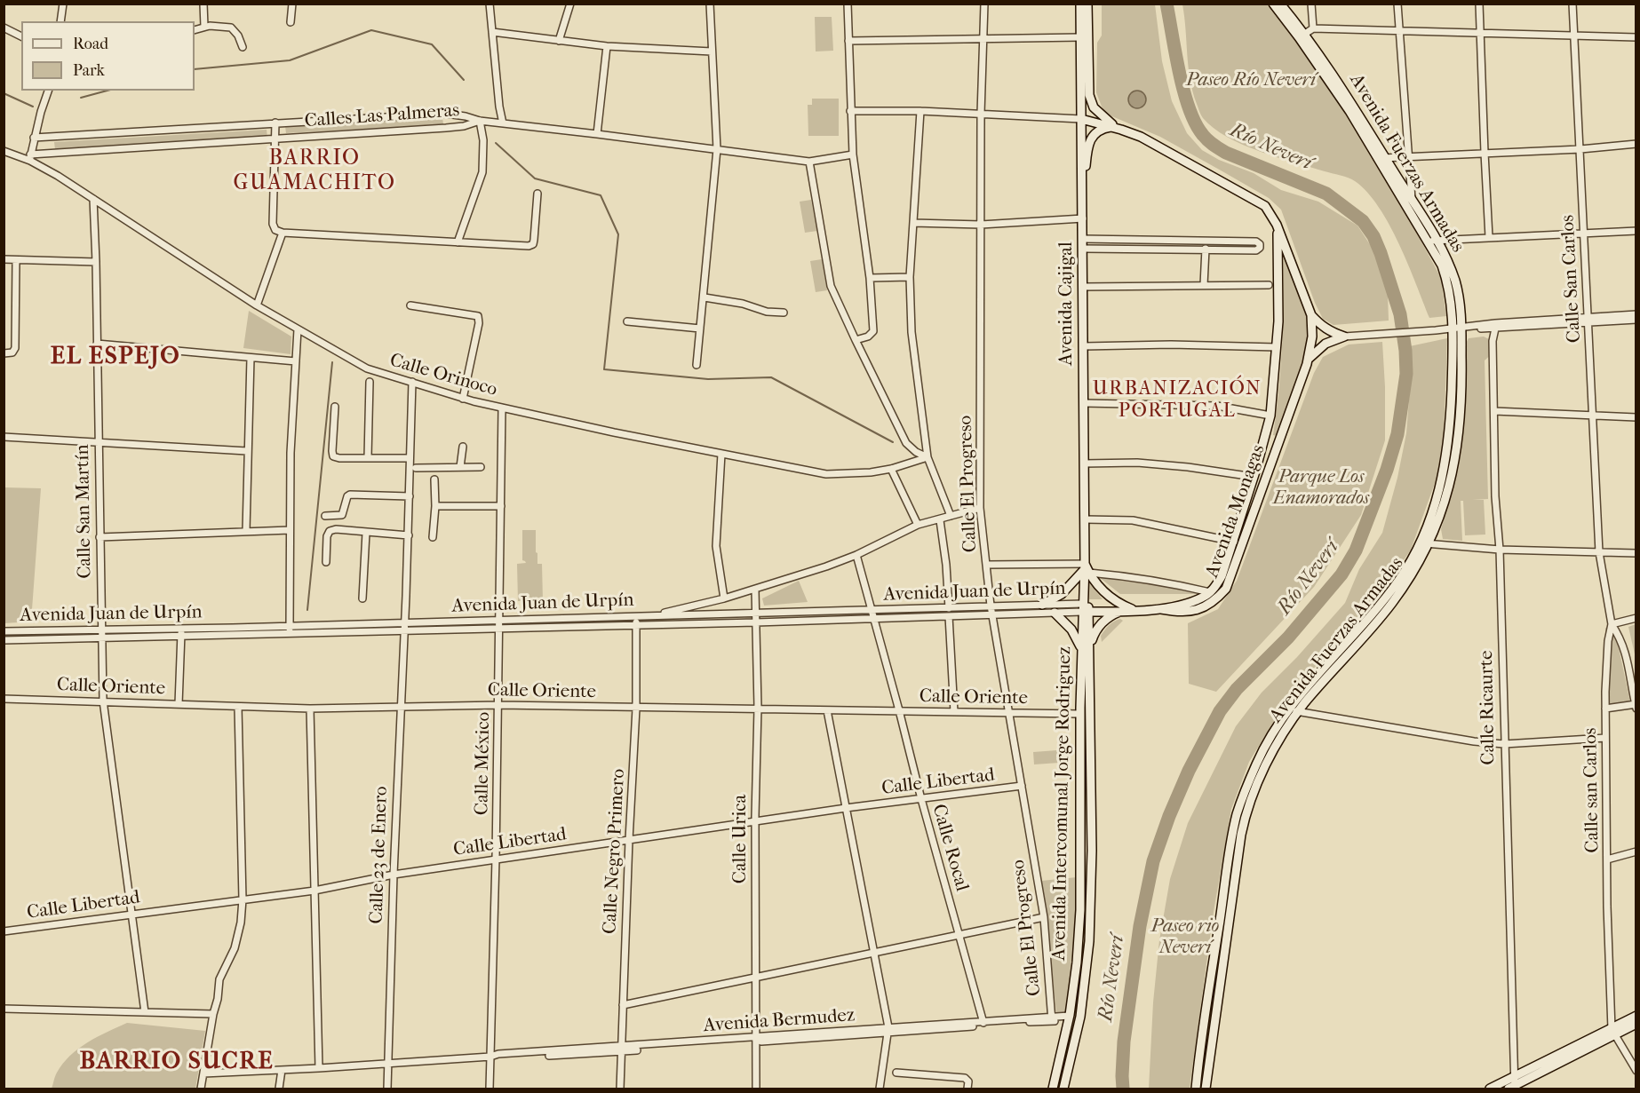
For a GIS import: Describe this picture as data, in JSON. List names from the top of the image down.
{
  "streets": {
    "main road": [
      "Avenida Fuerzas Armadas",
      "Avenida Cajigal",
      "Avenida Monagas",
      "Avenida Intercomunal Jorge Rodriguez"
    ],
    "street": [
      "Calles Las Palmeras",
      "Calle San Carlos",
      "Calle Orinoco",
      "Calle El Progreso",
      "Calle San Martín",
      "Avenida Juan de Urpín",
      "Calle Oriente",
      "Calle Ricaurte",
      "Calle México",
      "Calle Libertad",
      "Calle san Carlos",
      "Calle Urica",
      "Calle Rocal",
      "Calle Negro Primero",
      "Calle 23 de Enero",
      "Avenida Bermudez"
    ]
  },
  "crossings": [
    ["Calles Las Palmeras", "Calle Orinoco"],
    ["Calle San Carlos", "Calle san Carlos"],
    ["Avenida Cajigal", "Avenida Monagas"],
    ["Avenida Cajigal", "Avenida Juan de Urpín"],
    ["Avenida Cajigal", "Avenida Intercomunal Jorge Rodriguez"],
    ["Calle Orinoco", "Calle San Martín"],
    ["Calle Orinoco", "Calle México"],
    ["Calle El Progreso", "Avenida Juan de Urpín"],
    ["Calle El Progreso", "Calle Oriente"],
    ["Calle El Progreso", "Calle Libertad"],
    ["Calle El Progreso", "Avenida Bermudez"],
    ["Calle San Martín", "Avenida Juan de Urpín"],
    ["Calle San Martín", "Calle Oriente"],
    ["Calle San Martín", "Calle Libertad"],
    ["Avenida Monagas", "Avenida Juan de Urpín"],
    ["Avenida Monagas", "Avenida Intercomunal Jorge Rodriguez"],
    ["Avenida Juan de Urpín", "Calle México"],
    ["Avenida Juan de Urpín", "Avenida Intercomunal Jorge Rodriguez"],
    ["Avenida Juan de Urpín", "Calle Urica"],
    ["Avenida Juan de Urpín", "Calle Rocal"],
    ["Avenida Juan de Urpín", "Calle Negro Primero"],
    ["Avenida Juan de Urpín", "Calle 23 de Enero"],
    ["Calle Oriente", "Calle México"],
    ["Calle Oriente", "Avenida Intercomunal Jorge Rodriguez"],
    ["Calle Oriente", "Calle Urica"],
    ["Calle Oriente", "Calle Rocal"],
    ["Calle Oriente", "Calle Negro Primero"],
    ["Calle Oriente", "Calle 23 de Enero"],
    ["Calle México", "Calle Libertad"],
    ["Calle México", "Avenida Bermudez"],
    ["Calle Libertad", "Calle Urica"],
    ["Calle Libertad", "Calle Rocal"],
    ["Calle Libertad", "Calle Negro Primero"],
    ["Calle Libertad", "Calle 23 de Enero"],
    ["Avenida Intercomunal Jorge Rodriguez", "Avenida Bermudez"],
    ["Calle Urica", "Avenida Bermudez"],
    ["Calle Rocal", "Avenida Bermudez"],
    ["Calle Negro Primero", "Avenida Bermudez"],
    ["Calle 23 de Enero", "Avenida Bermudez"]
  ],
  "districts": [
    "BARRIO GUAMACHITO",
    "EL ESPEJO",
    "URBANIZACIÓN PORTUGAL",
    "BARRIO SUCRE"
  ],
  "water": ["Río Neverí"],
  "parks": ["Paseo Río Neverí", "Parque Los Enamorados", "Paseo rio Neverí"],
  "legend": ["Road", "Park"]
}
